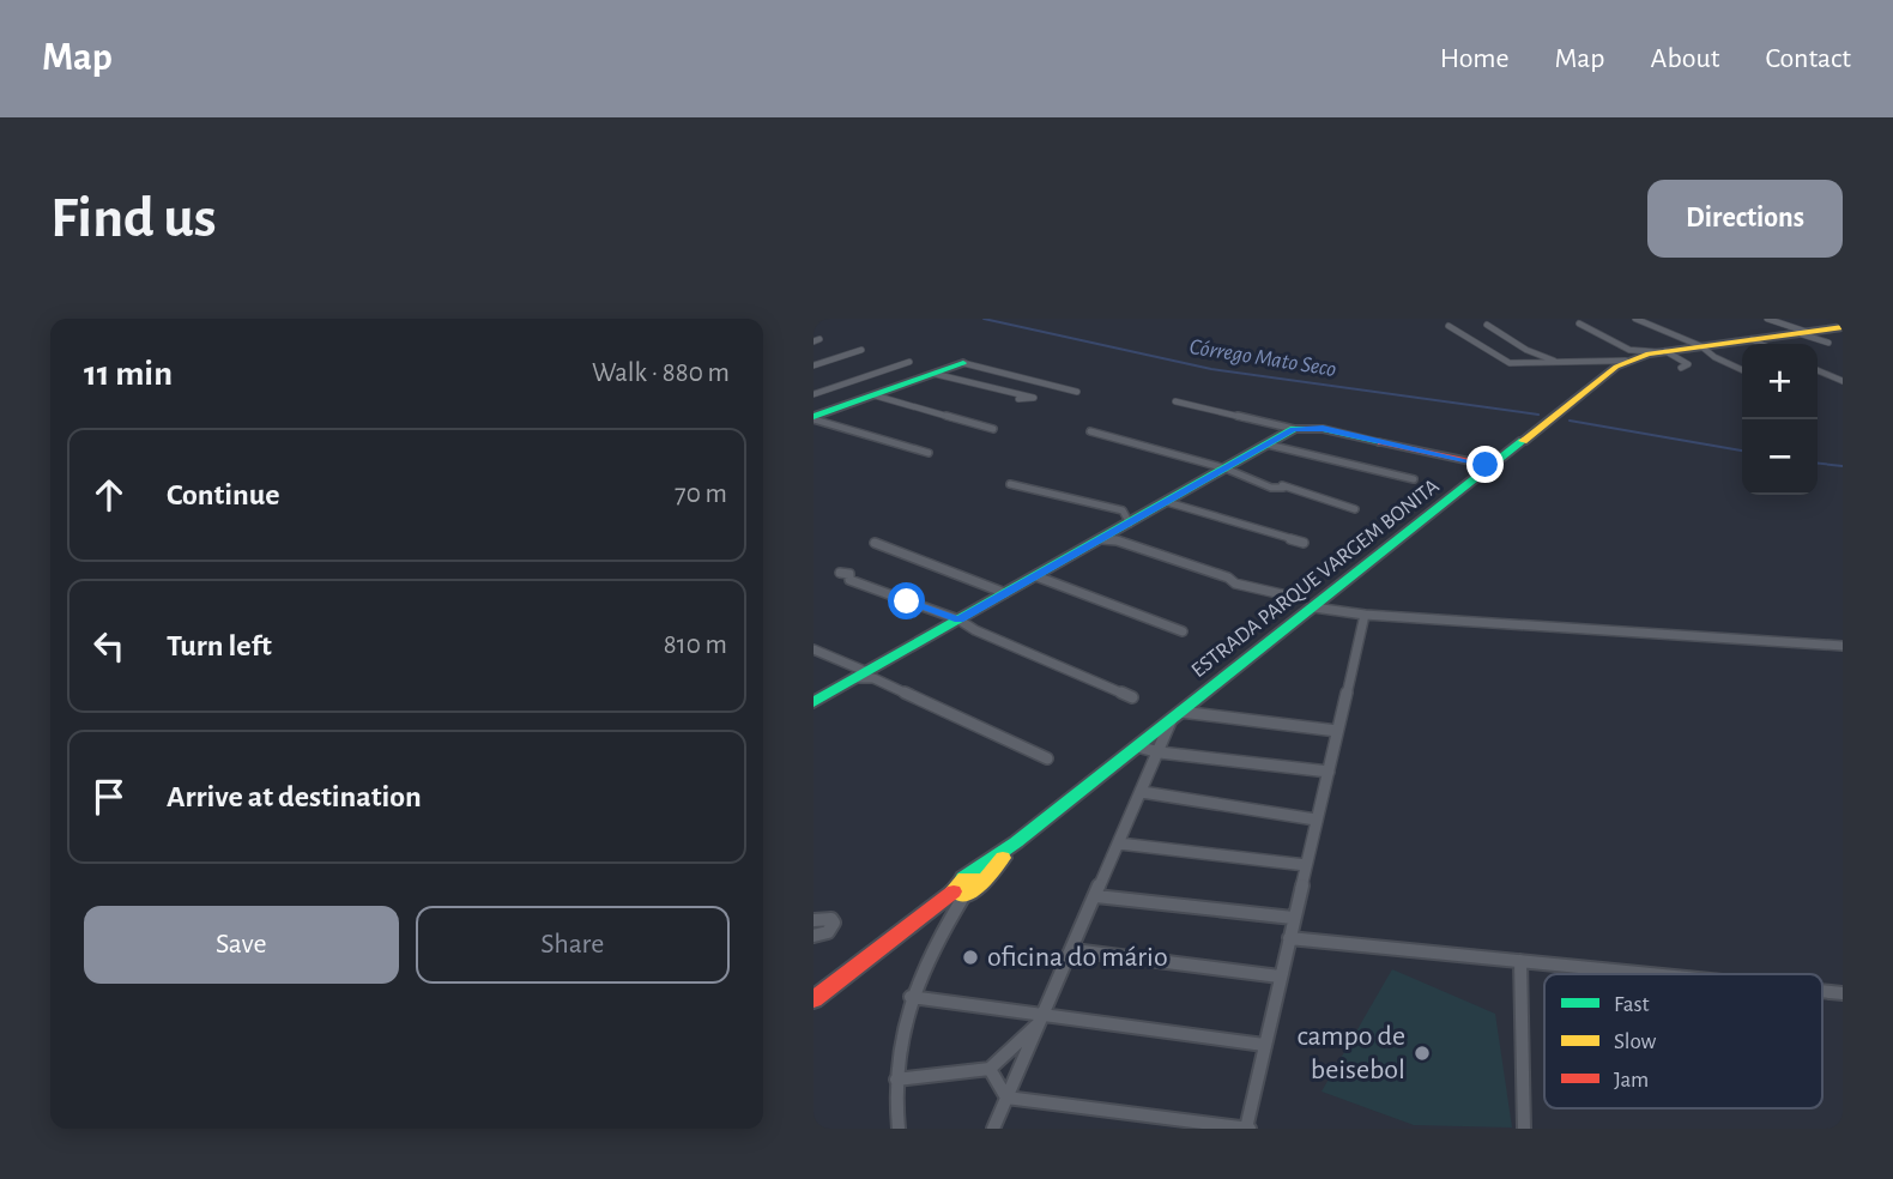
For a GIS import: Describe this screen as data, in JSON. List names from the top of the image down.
{
  "streets": {
    "main road": ["ESTRADA PARQUE VARGEM BONITA"]
  },
  "water": ["Córrego Mato Seco"],
  "places": ["oficina do mário", "campo de beisebol"],
  "legend": ["Fast", "Slow", "Jam"],
  "page": {
    "header": "Map",
    "nav": [
      "Home",
      "Map",
      "About",
      "Contact"
    ],
    "buttons": [
      "Directions",
      ["Save", "Share"]
    ],
    "title": "Find us",
    "heading": ["11 min", "Walk · 880 m"],
    "map_buttons": ["+", "−"],
    "list": [
      ["Continue", "70 m"],
      ["Turn left", "810 m"],
      "Arrive at destination"
    ]
  }
}
